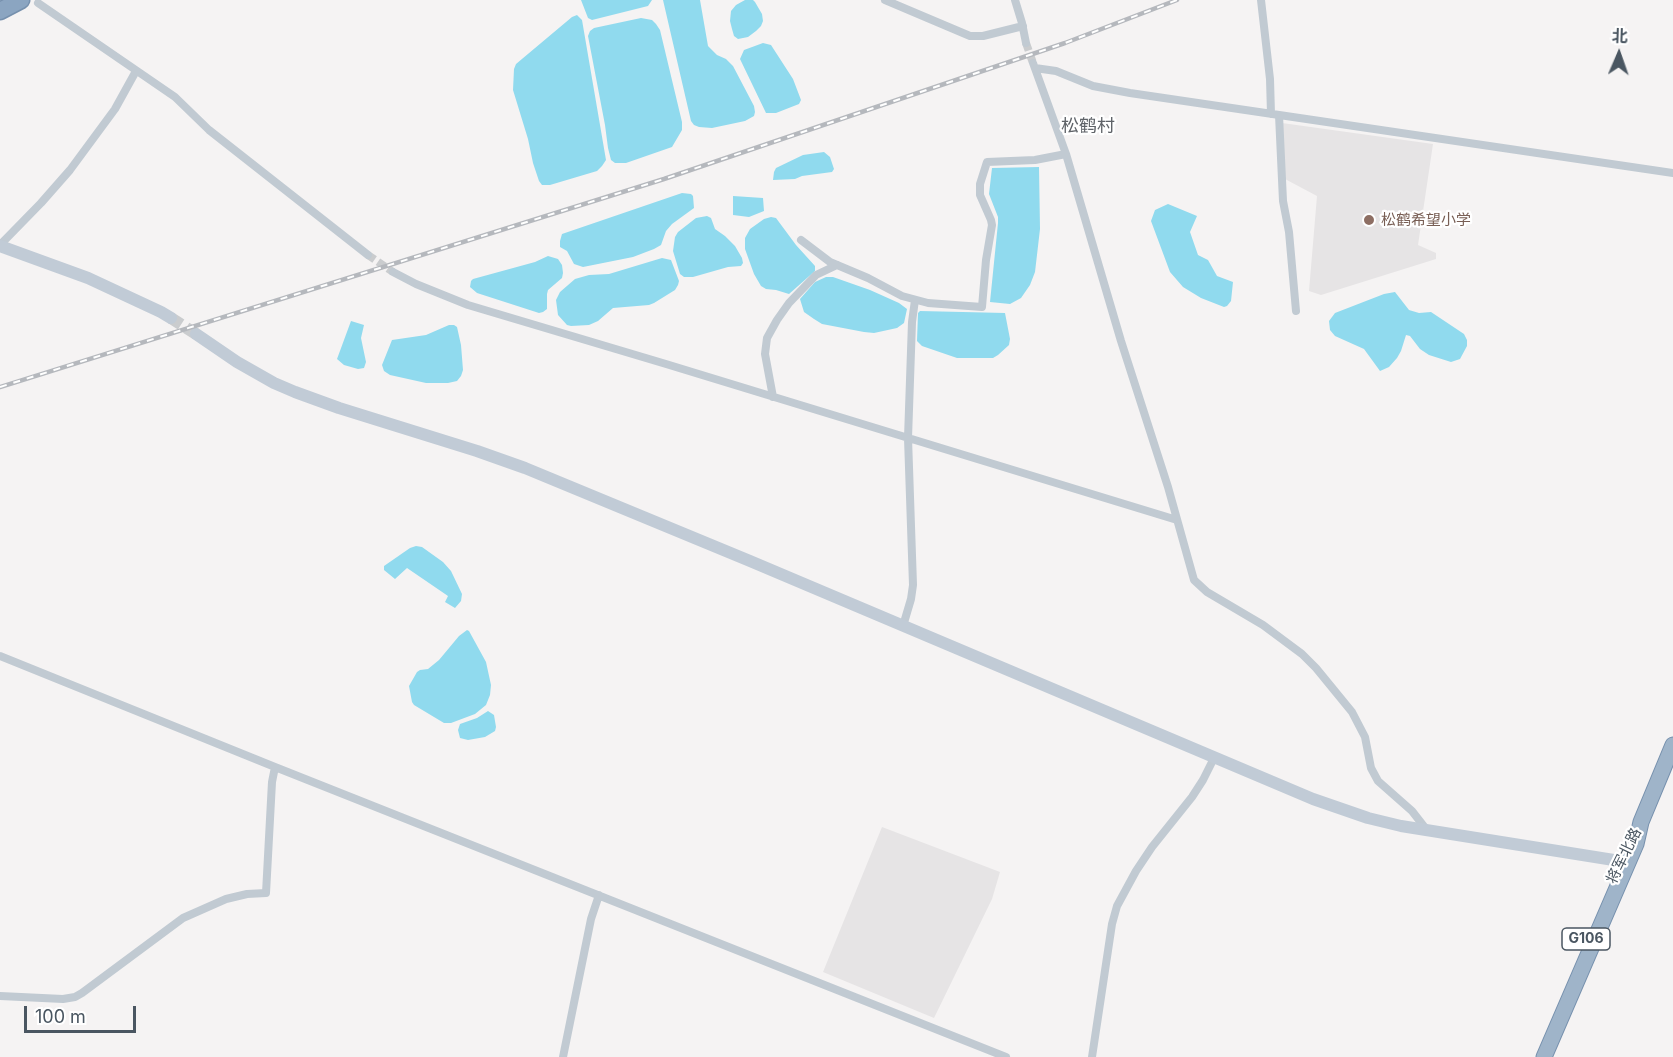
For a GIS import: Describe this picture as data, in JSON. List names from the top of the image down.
{
  "streets": {
    "highway": ["将军北路", "G106"]
  },
  "crossings": [
    ["将军北路", "G106"]
  ],
  "districts": ["松鹤村"],
  "places": ["松鹤希望小学"],
  "scale_bar": "100 m",
  "north": "top"
}
